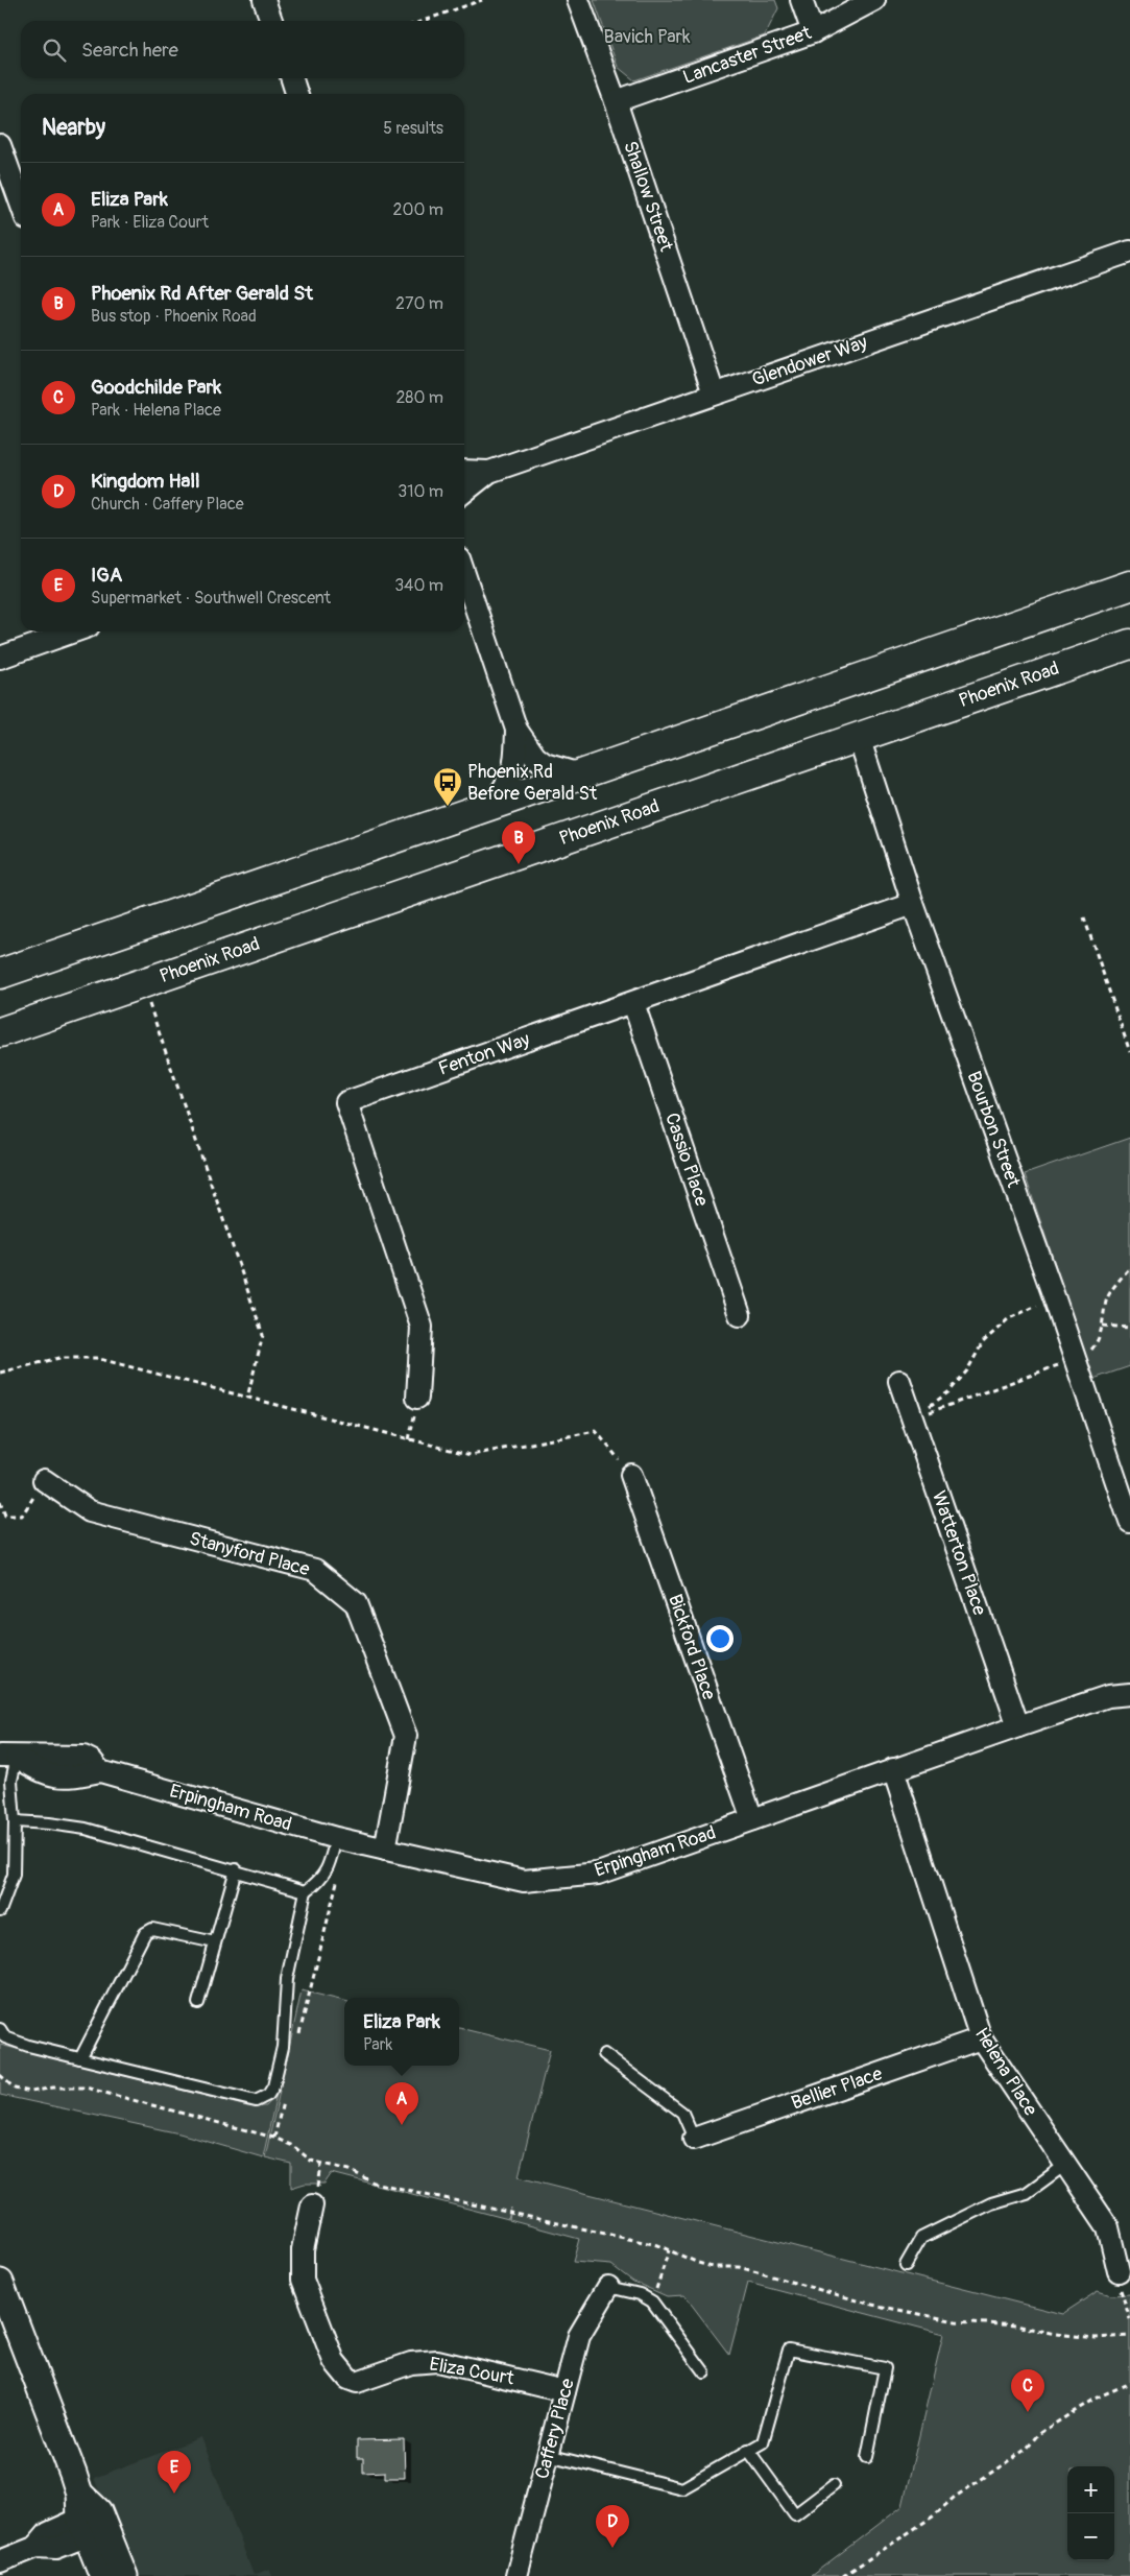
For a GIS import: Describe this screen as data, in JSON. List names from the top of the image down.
{
  "streets": {
    "main road": ["Phoenix Road"],
    "street": [
      "Lancaster Street",
      "Shallow Street",
      "Glendower Way",
      "Fenton Way",
      "Bourbon Street",
      "Cassio Place",
      "Watterton Place",
      "Stanyford Place",
      "Bickford Place",
      "Erpingham Road",
      "Helena Place",
      "Bellier Place",
      "Eliza Court",
      "Caffery Place"
    ]
  },
  "crossings": [
    ["Lancaster Street", "Shallow Street"],
    ["Shallow Street", "Glendower Way"],
    ["Phoenix Road", "Bourbon Street"],
    ["Fenton Way", "Bourbon Street"],
    ["Fenton Way", "Cassio Place"],
    ["Watterton Place", "Erpingham Road"],
    ["Stanyford Place", "Erpingham Road"],
    ["Bickford Place", "Erpingham Road"],
    ["Erpingham Road", "Helena Place"],
    ["Helena Place", "Bellier Place"],
    ["Eliza Court", "Caffery Place"]
  ],
  "parks": ["Bavich Park"],
  "places": {
    "bus stop": ["Phoenix Rd Before Gerald St"]
  },
  "page": {
    "search": "Search here",
    "heading": ["Nearby", "5 results"],
    "list": [
      {
        "mark": "A",
        "name": "Eliza Park",
        "note": "Park · Eliza Court",
        "value": "200 m"
      },
      {
        "mark": "B",
        "name": "Phoenix Rd After Gerald St",
        "note": "Bus stop · Phoenix Road",
        "value": "270 m"
      },
      {
        "mark": "C",
        "name": "Goodchilde Park",
        "note": "Park · Helena Place",
        "value": "280 m"
      },
      {
        "mark": "D",
        "name": "Kingdom Hall",
        "note": "Church · Caffery Place",
        "value": "310 m"
      },
      {
        "mark": "E",
        "name": "IGA",
        "note": "Supermarket · Southwell Crescent",
        "value": "340 m"
      }
    ],
    "pins": [
      "B",
      "A",
      "C",
      "E",
      "D"
    ],
    "popup": ["Eliza Park", "Park"],
    "map_buttons": ["+", "−"]
  }
}
